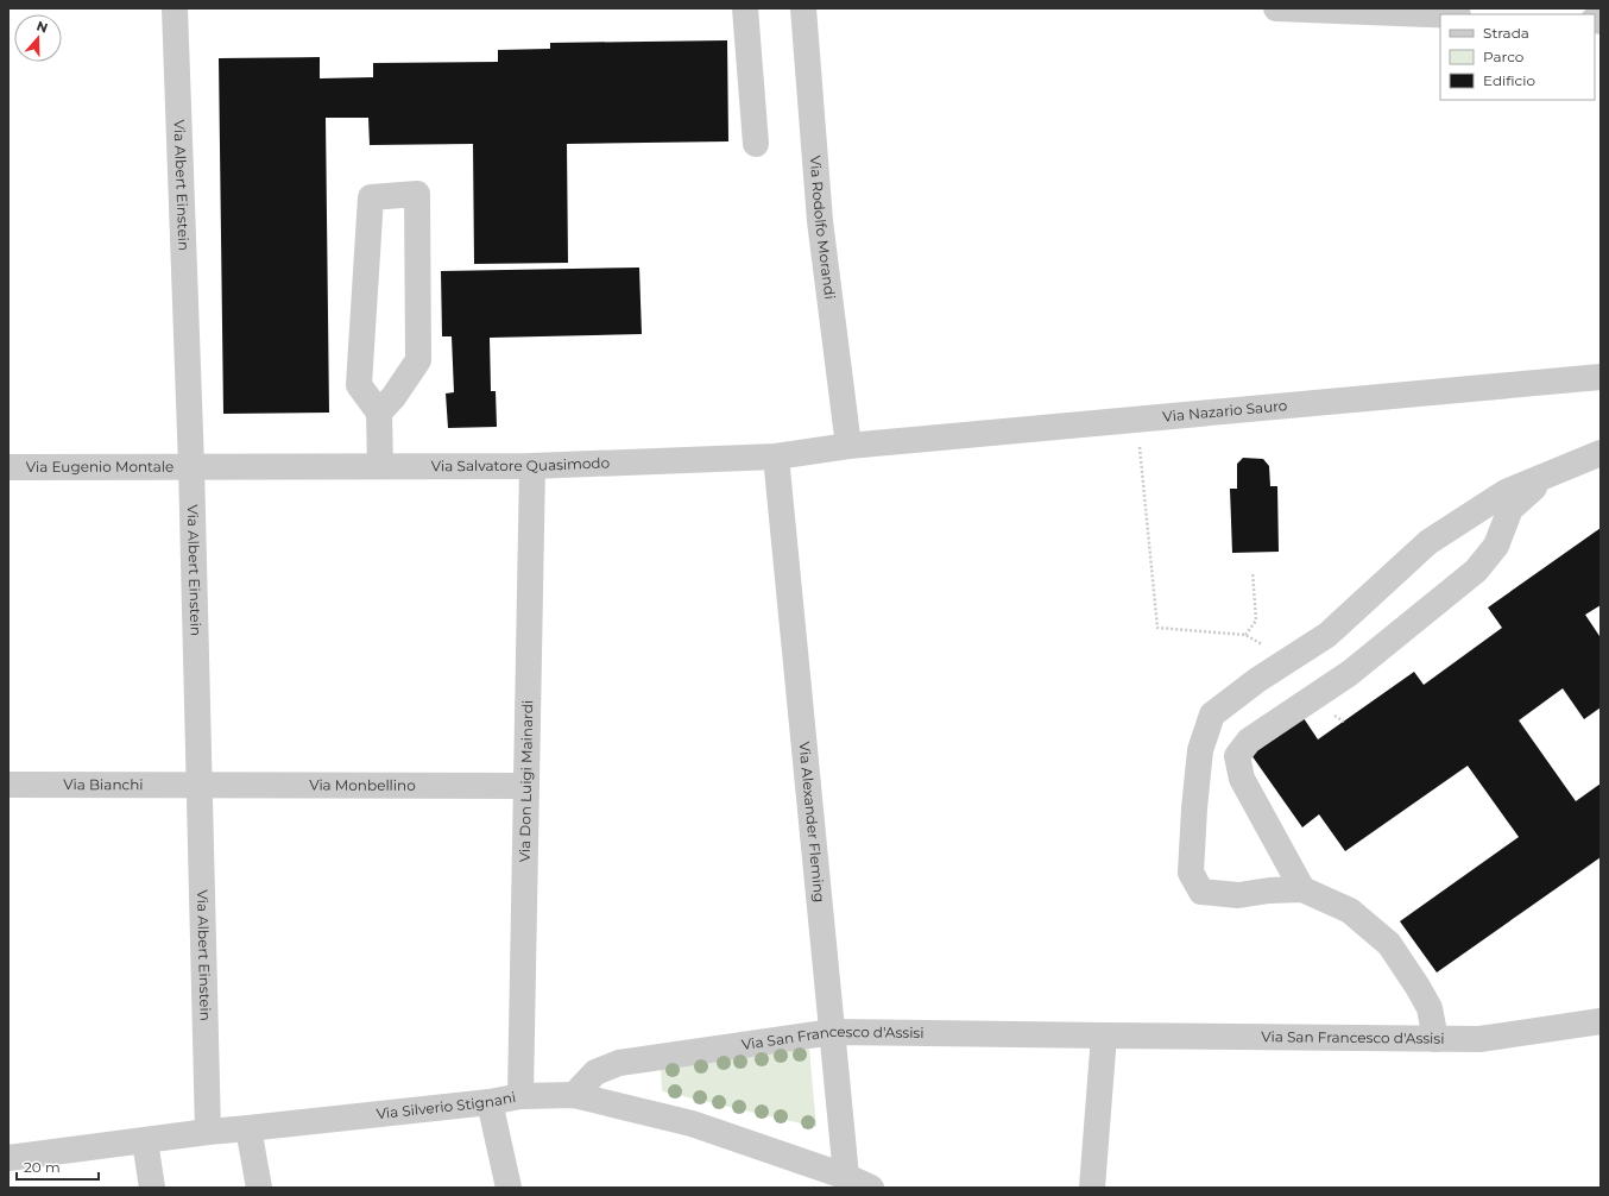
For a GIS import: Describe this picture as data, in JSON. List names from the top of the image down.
{
  "streets": {
    "street": [
      "Via Albert Einstein",
      "Via Rodolfo Morandi",
      "Via Nazario Sauro",
      "Via Salvatore Quasimodo",
      "Via Eugenio Montale",
      "Via Don Luigi Mainardi",
      "Via Bianchi",
      "Via Monbellino",
      "Via Alexander Fleming",
      "Via San Francesco d'Assisi",
      "Via Silverio Stignani"
    ]
  },
  "crossings": [
    ["Via Albert Einstein", "Via Salvatore Quasimodo"],
    ["Via Albert Einstein", "Via Eugenio Montale"],
    ["Via Albert Einstein", "Via Bianchi"],
    ["Via Albert Einstein", "Via Monbellino"],
    ["Via Albert Einstein", "Via Silverio Stignani"],
    ["Via Rodolfo Morandi", "Via Nazario Sauro"],
    ["Via Rodolfo Morandi", "Via Salvatore Quasimodo"],
    ["Via Nazario Sauro", "Via Salvatore Quasimodo"],
    ["Via Salvatore Quasimodo", "Via Eugenio Montale"],
    ["Via Salvatore Quasimodo", "Via Don Luigi Mainardi"],
    ["Via Salvatore Quasimodo", "Via Alexander Fleming"],
    ["Via Don Luigi Mainardi", "Via Monbellino"],
    ["Via Don Luigi Mainardi", "Via Silverio Stignani"],
    ["Via Bianchi", "Via Monbellino"],
    ["Via Alexander Fleming", "Via San Francesco d'Assisi"],
    ["Via Alexander Fleming", "Via Silverio Stignani"],
    ["Via San Francesco d'Assisi", "Via Silverio Stignani"]
  ],
  "legend": ["Strada", "Parco", "Edificio"],
  "scale_bar": "20 m",
  "north": "top"
}
